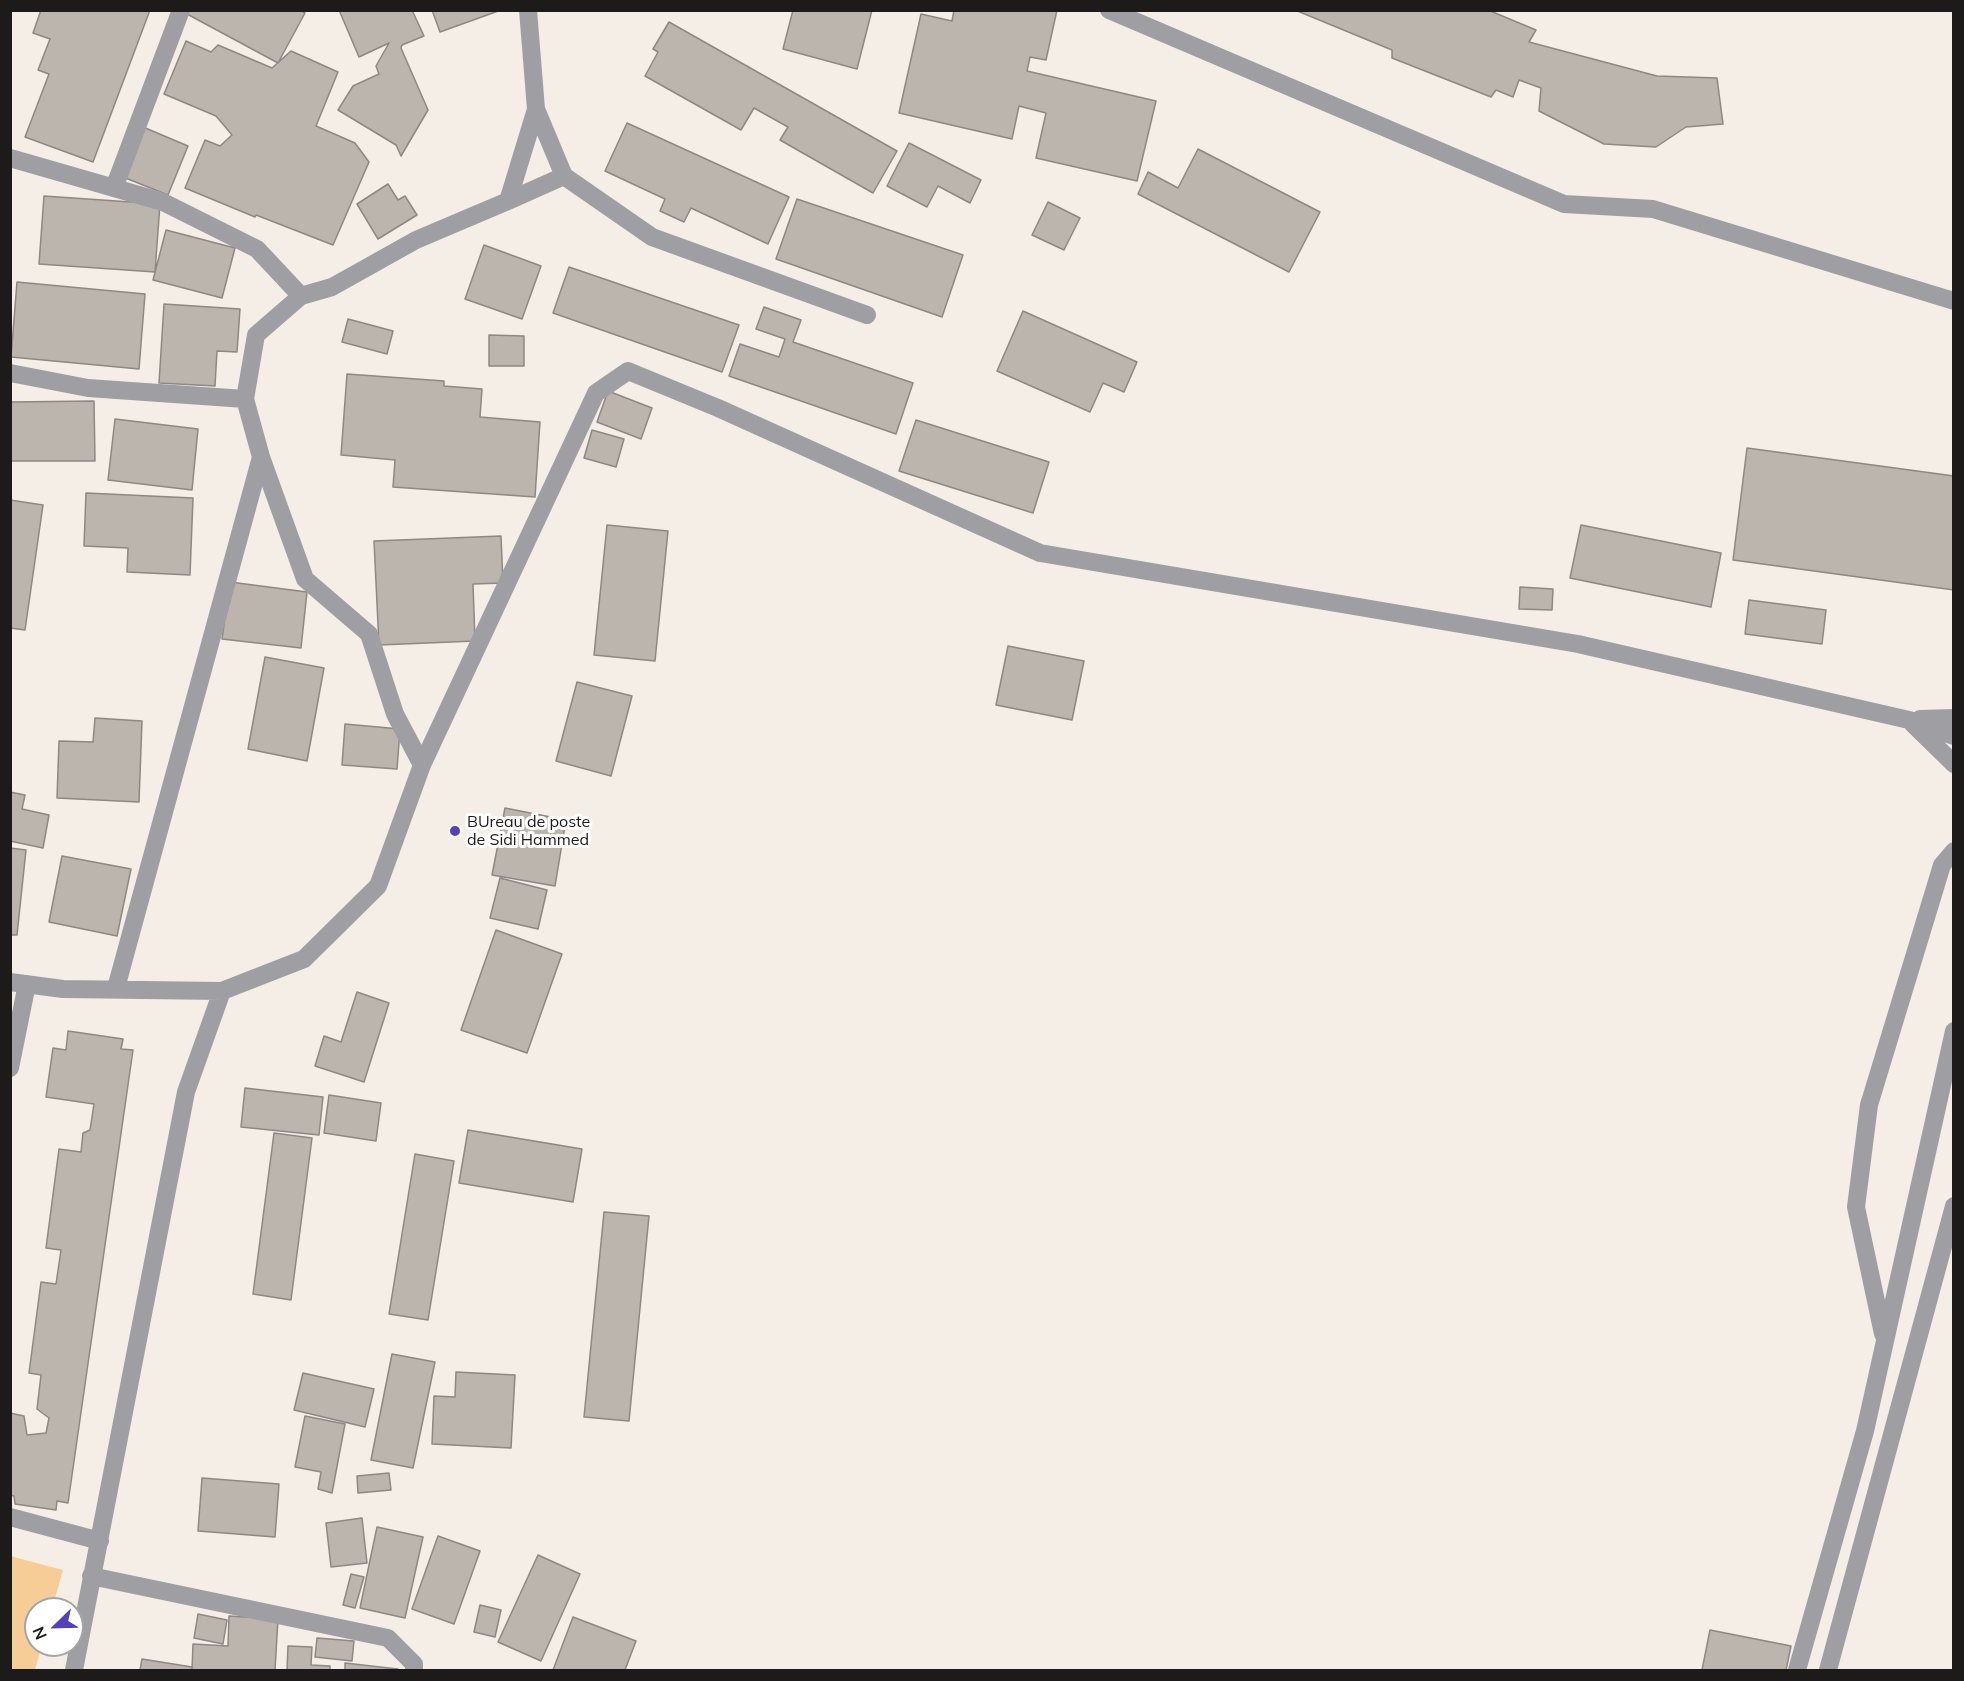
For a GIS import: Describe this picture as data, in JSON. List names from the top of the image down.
{
  "places": ["BUreau de poste de Sidi Hammed"],
  "north": "bottom left"
}
